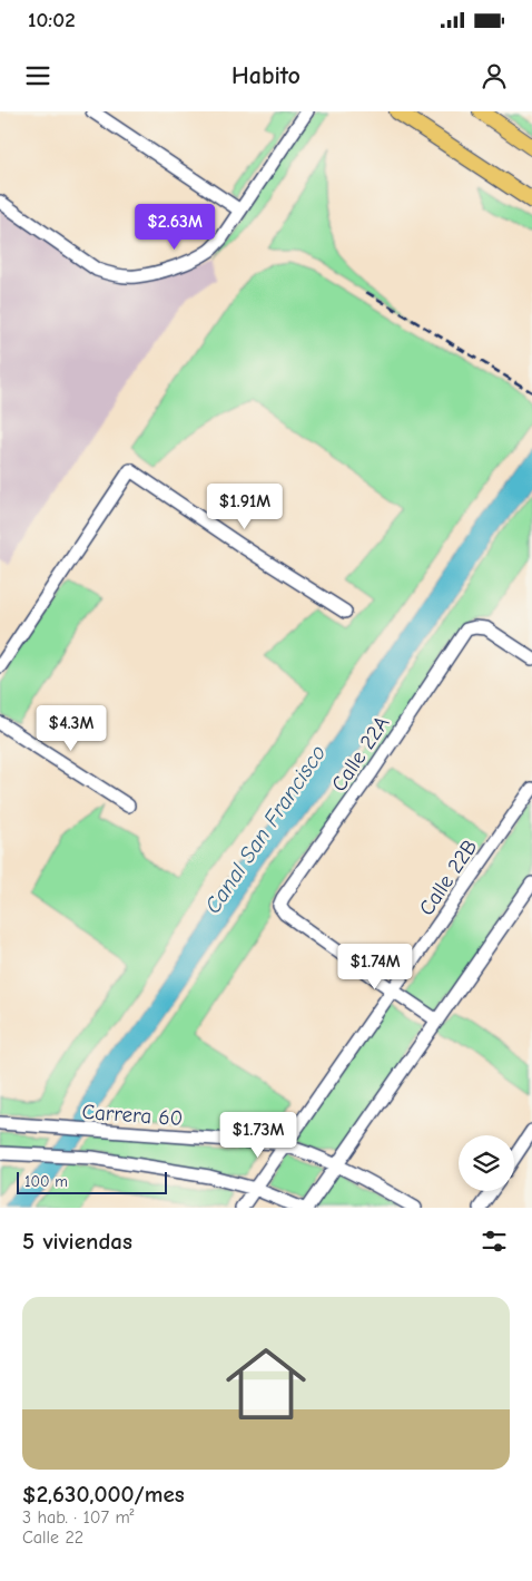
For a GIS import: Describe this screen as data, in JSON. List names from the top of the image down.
{
  "streets": {
    "street": ["Calle 22A", "Calle 22B", "Carrera 60"]
  },
  "crossings": [
    ["Calle 22A", "Calle 22B"],
    ["Calle 22B", "Carrera 60"]
  ],
  "water": ["Canal San Francisco"],
  "scale_bar": "100 m",
  "page": {
    "status": "10:02",
    "header": "Habito",
    "price": [
      "$2.63M",
      "$1.91M",
      "$4.3M",
      "$1.74M",
      "$1.73M"
    ],
    "scale": "100 m",
    "heading": "5 viviendas",
    "list": [
      {
        "name": "$2,630,000/mes",
        "note": "3 hab. · 107 m² · Calle 22"
      }
    ]
  }
}
